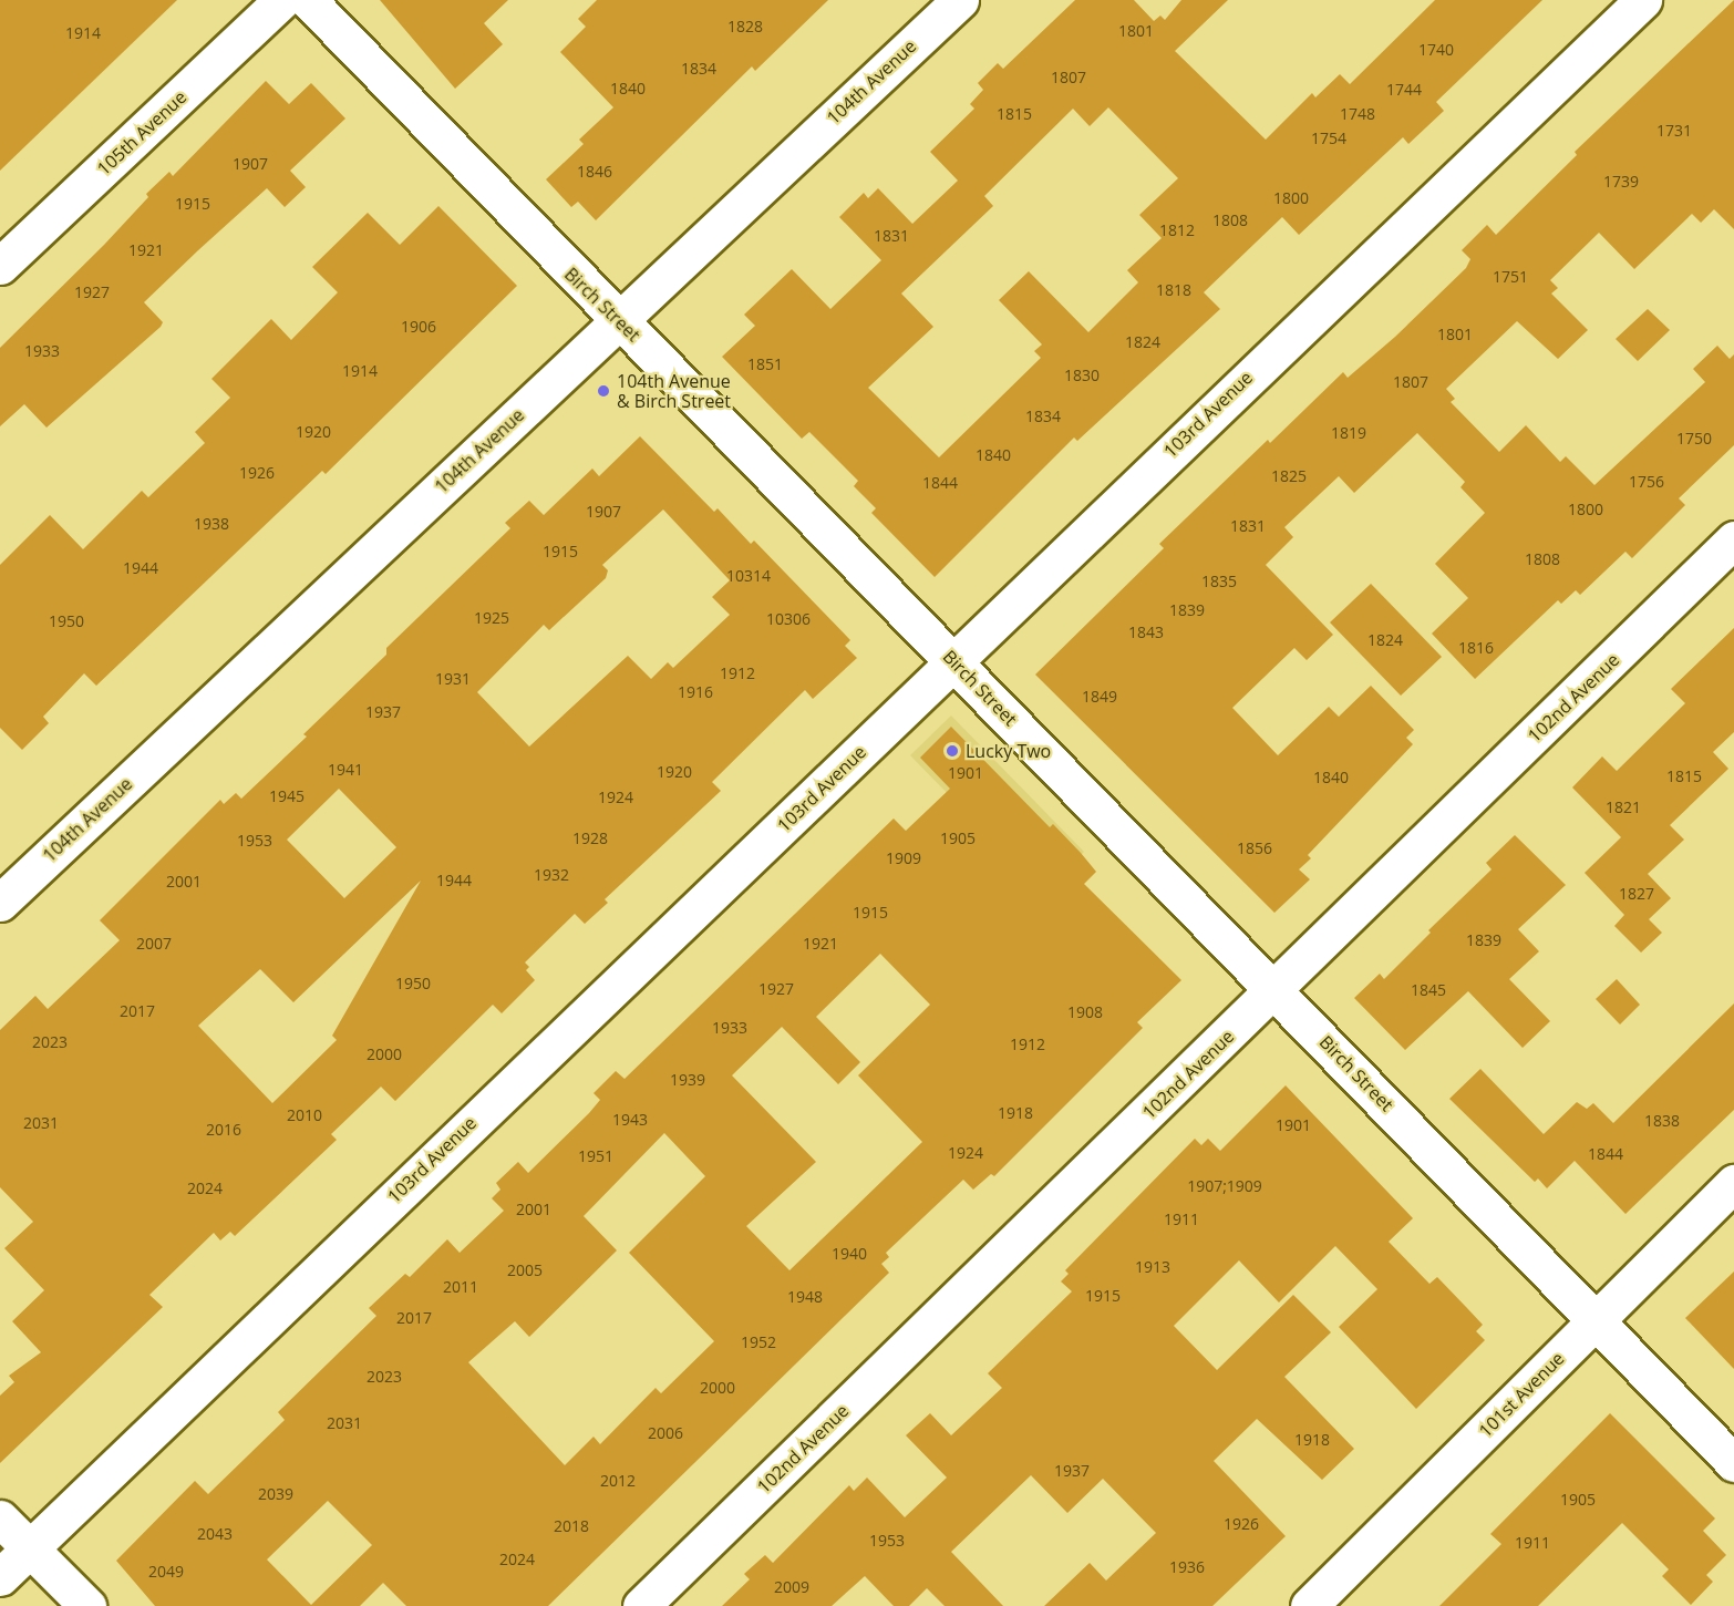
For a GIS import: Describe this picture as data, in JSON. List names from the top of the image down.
{
  "streets": {
    "street": [
      "104th Avenue",
      "105th Avenue",
      "Birch Street",
      "103rd Avenue",
      "102nd Avenue",
      "101st Avenue"
    ]
  },
  "crossings": [
    ["104th Avenue", "Birch Street"],
    ["Birch Street", "103rd Avenue"],
    ["Birch Street", "102nd Avenue"],
    ["Birch Street", "101st Avenue"]
  ],
  "places": ["104th Avenue & Birch Street", "Lucky Two"],
  "house_numbers": [
    "1828",
    "1801",
    "1914",
    "1740",
    "1834",
    "1807",
    "1840",
    "1744",
    "1815",
    "1748",
    "1731",
    "1754",
    "1907",
    "1846",
    "1739",
    "1800",
    "1915",
    "1808",
    "1812",
    "1831",
    "1921",
    "1751",
    "1818",
    "1927",
    "1906",
    "1801",
    "1824",
    "1933",
    "1851",
    "1914",
    "1830",
    "1807",
    "1834",
    "1920",
    "1819",
    "1750",
    "1840",
    "1926",
    "1825",
    "1756",
    "1844",
    "1800",
    "1907",
    "1938",
    "1831",
    "1915",
    "1808",
    "1944",
    "10314",
    "1835",
    "1839",
    "1925",
    "10306",
    "1950",
    "1843",
    "1824",
    "1816",
    "1912",
    "1931",
    "1916",
    "1849",
    "1937",
    "1941",
    "1920",
    "1901",
    "1815",
    "1840",
    "1945",
    "1924",
    "1821",
    "1928",
    "1905",
    "1953",
    "1856",
    "1909",
    "1932",
    "1944",
    "2001",
    "1827",
    "1915",
    "1839",
    "2007",
    "1921",
    "1950",
    "1927",
    "1845",
    "2017",
    "1908",
    "1933",
    "2023",
    "1912",
    "2000",
    "1939",
    "1918",
    "2010",
    "1943",
    "1838",
    "2031",
    "1901",
    "2016",
    "1924",
    "1844",
    "1951",
    "1907;1909",
    "2024",
    "2001",
    "1911",
    "1940",
    "1913",
    "2005",
    "2011",
    "1915",
    "1948",
    "2017",
    "1952",
    "2023",
    "2000",
    "2031",
    "2006",
    "1918",
    "1937",
    "2012",
    "2039",
    "1905",
    "1926",
    "2018",
    "2043",
    "1953",
    "1911",
    "2024",
    "1936",
    "2049",
    "2009"
  ]
}
